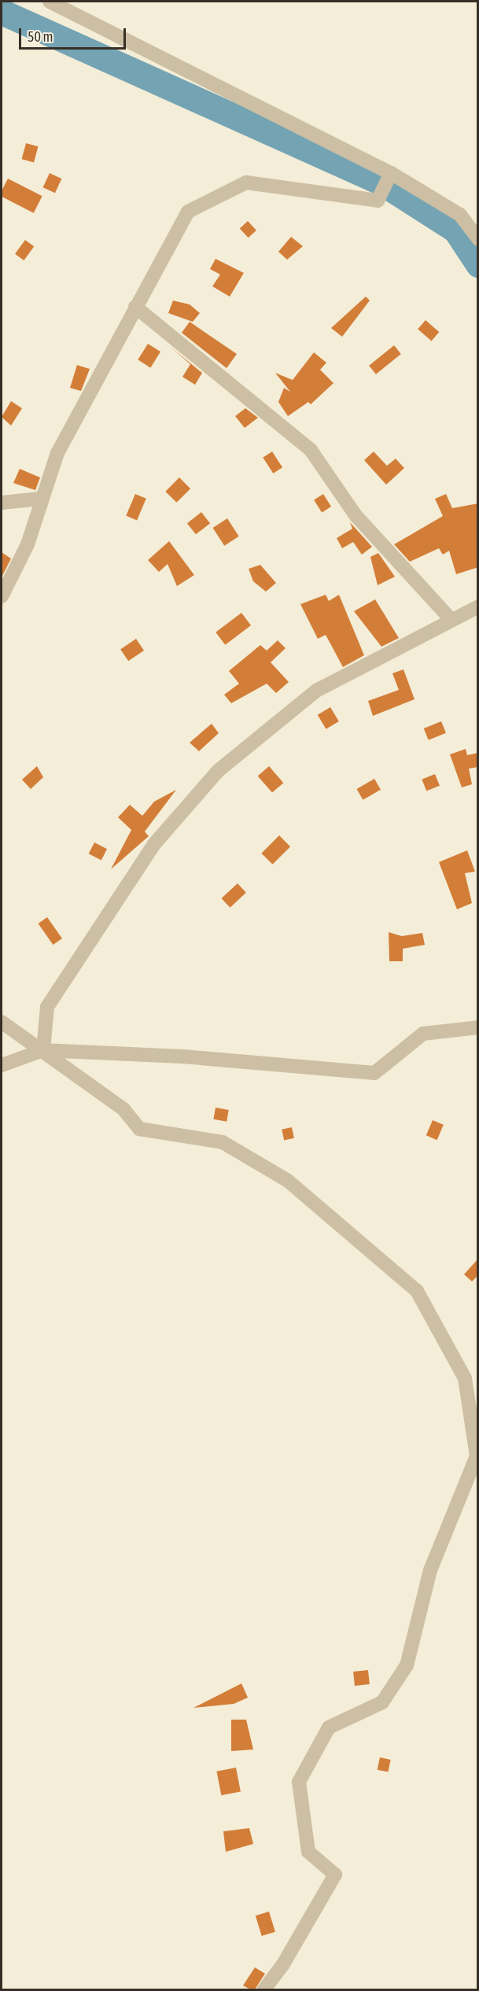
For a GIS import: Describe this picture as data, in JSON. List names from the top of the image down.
{
  "scale_bar": "50 m"
}
